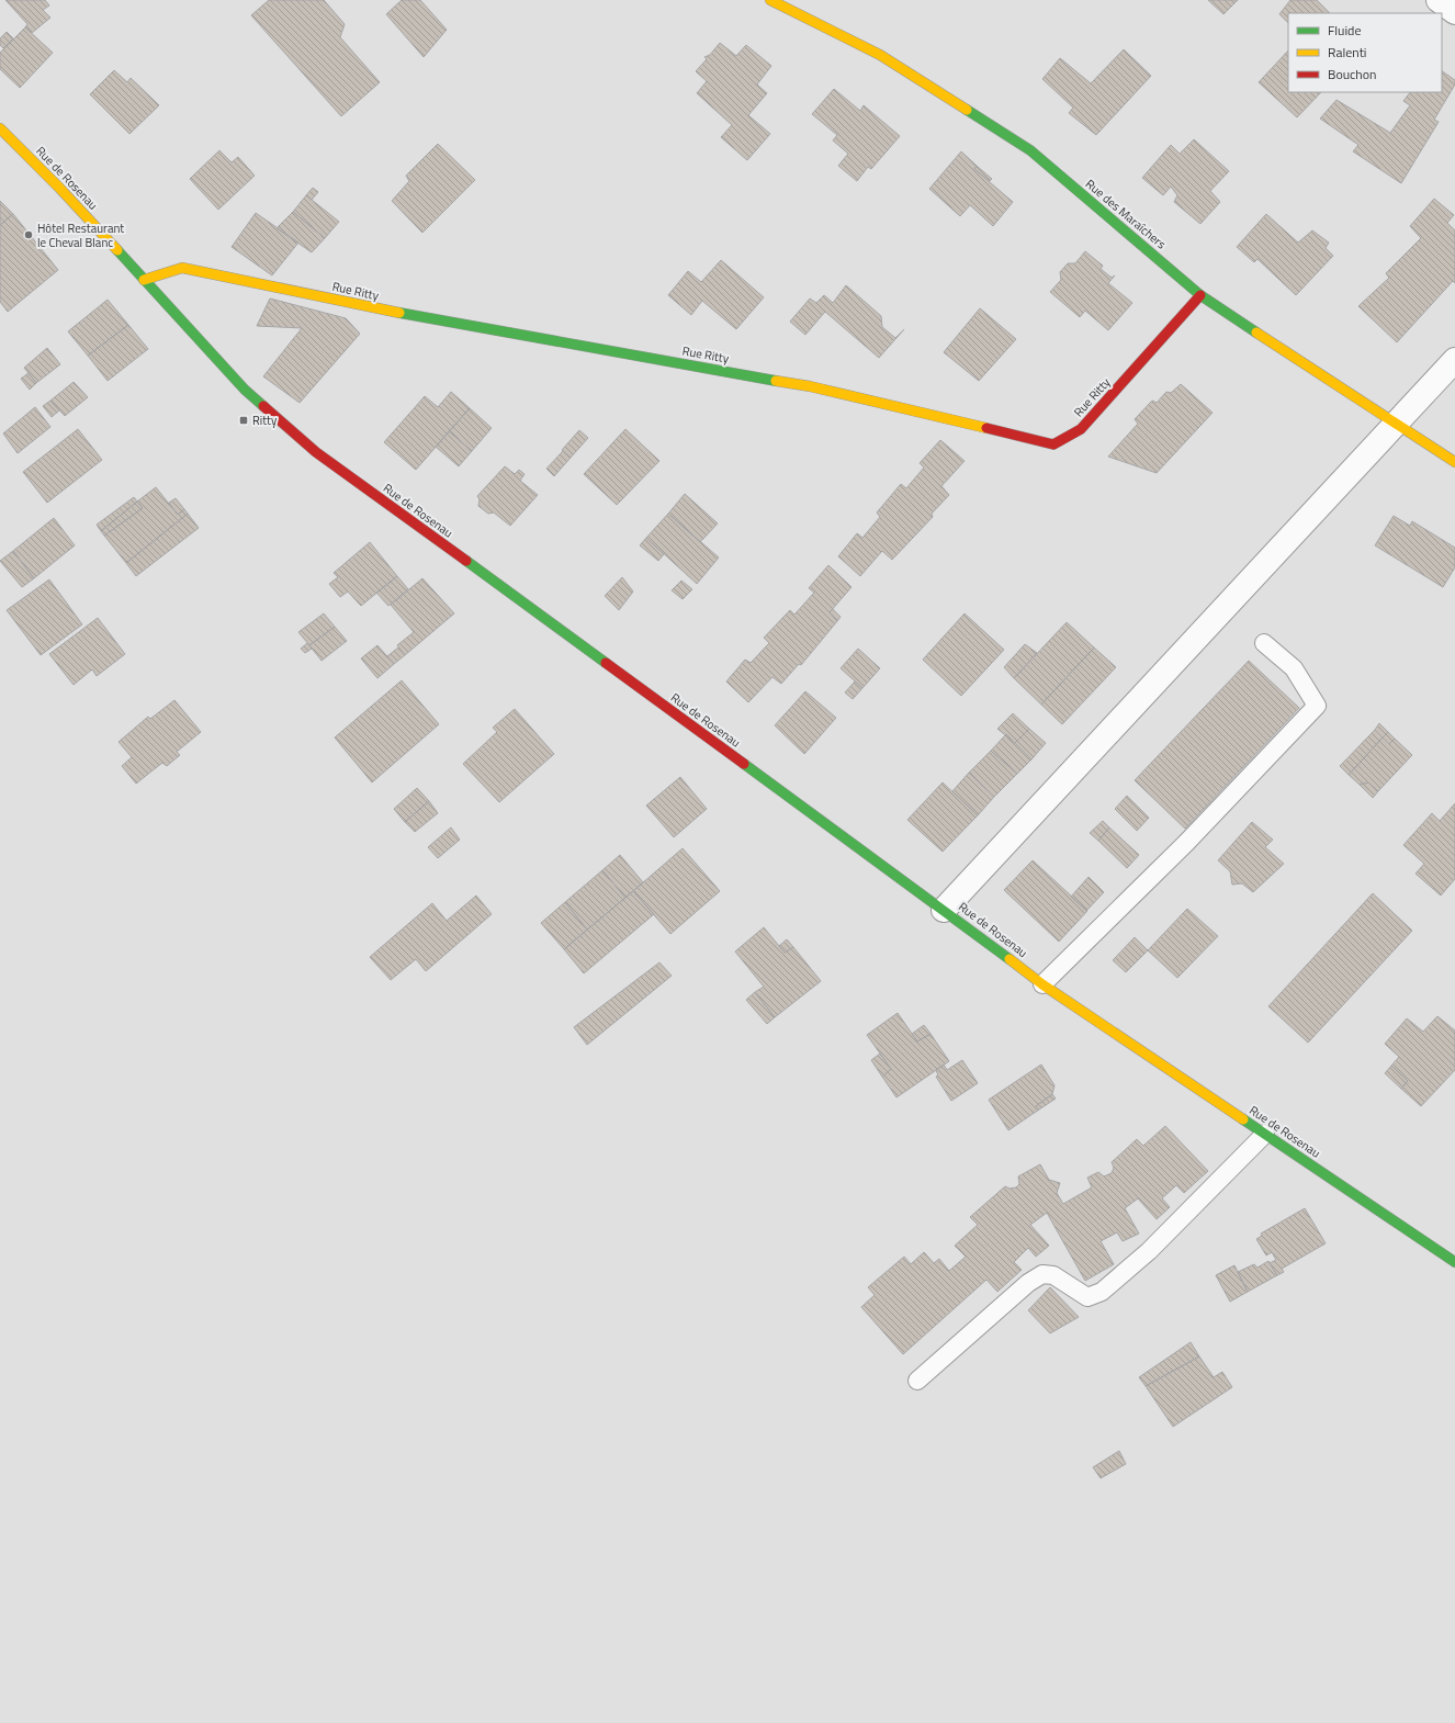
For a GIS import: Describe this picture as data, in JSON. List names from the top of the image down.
{
  "streets": {
    "street": ["Rue de Rosenau", "Rue des Maraîchers", "Rue Ritty"]
  },
  "crossings": [
    ["Rue de Rosenau", "Rue Ritty"],
    ["Rue des Maraîchers", "Rue Ritty"]
  ],
  "places": {
    "other": ["Hôtel Restaurant le Cheval Blanc"],
    "transit": ["Ritty"]
  },
  "legend": ["Fluide", "Ralenti", "Bouchon"]
}
